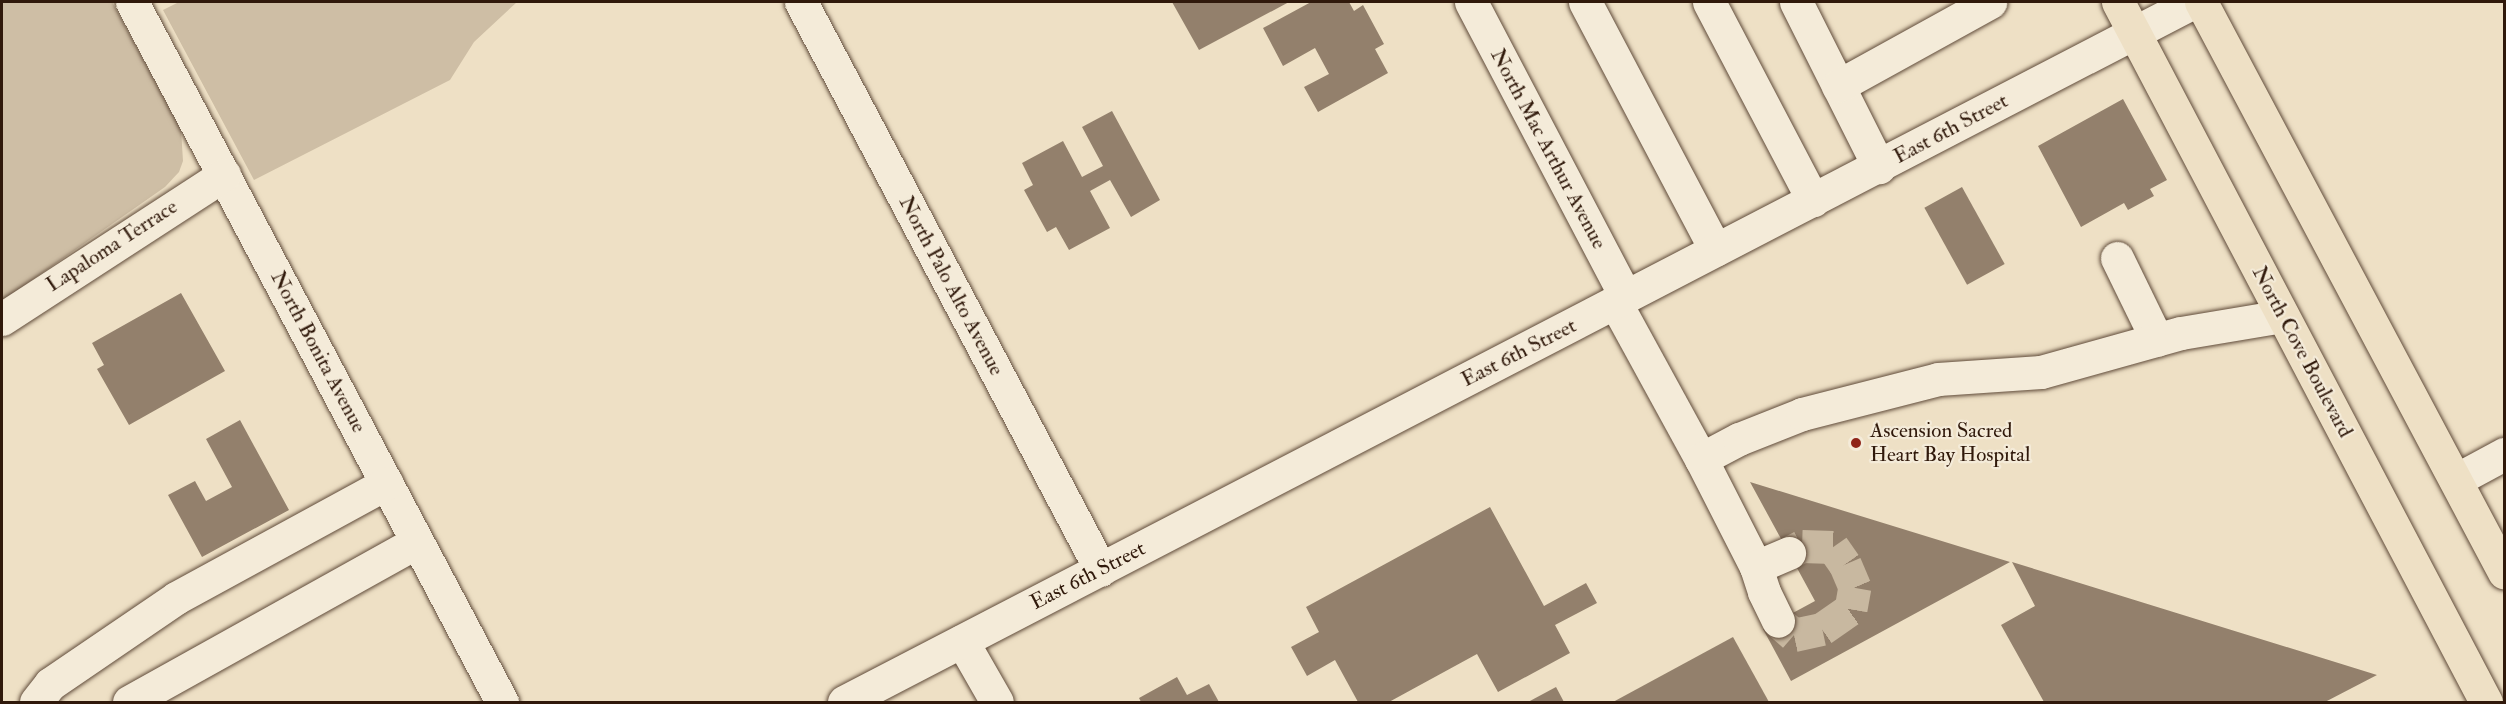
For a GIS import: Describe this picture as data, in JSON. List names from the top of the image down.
{
  "streets": {
    "main road": ["North Cove Boulevard"],
    "street": [
      "East 6th Street",
      "North Mac Arthur Avenue",
      "Lapaloma Terrace",
      "North Palo Alto Avenue",
      "North Bonita Avenue"
    ]
  },
  "crossings": [
    ["East 6th Street", "North Mac Arthur Avenue"],
    ["East 6th Street", "North Palo Alto Avenue"],
    ["East 6th Street", "North Cove Boulevard"],
    ["Lapaloma Terrace", "North Bonita Avenue"]
  ],
  "places": ["Ascension Sacred Heart Bay Hospital"]
}
